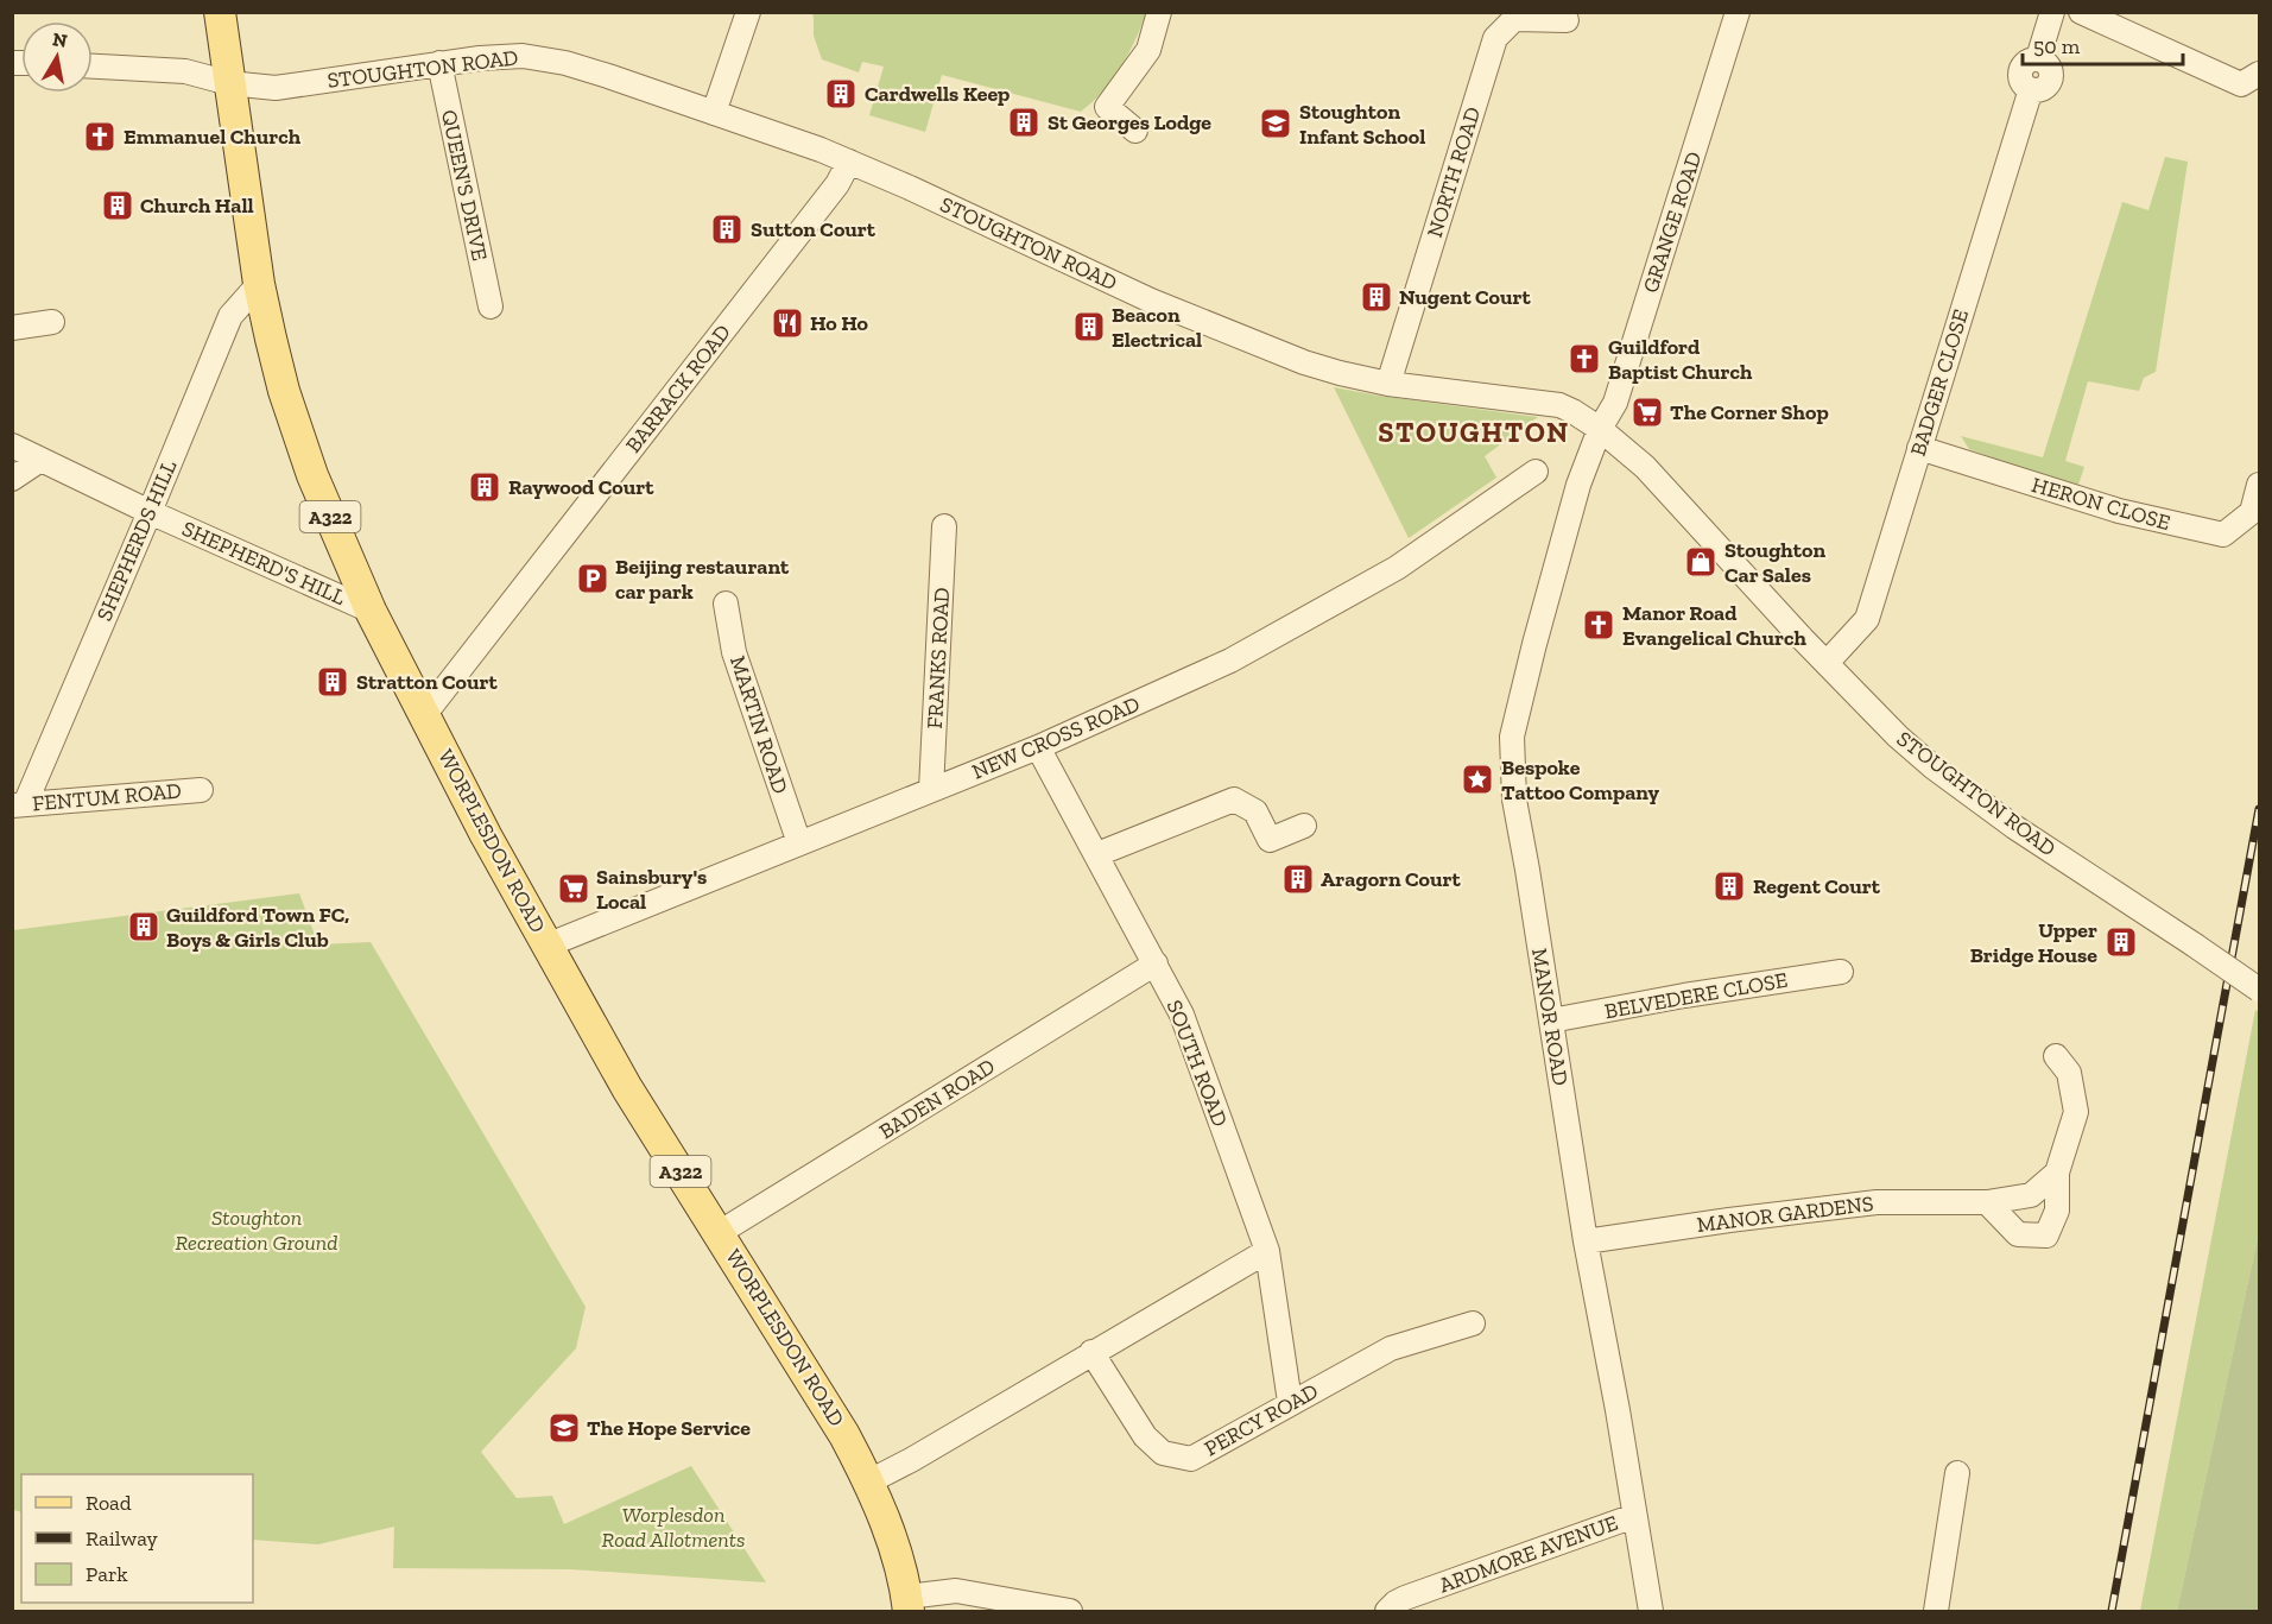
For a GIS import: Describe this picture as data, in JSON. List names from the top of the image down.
{
  "streets": {
    "main road": ["A322", "WORPLESDON ROAD"],
    "street": [
      "STOUGHTON ROAD",
      "NORTH ROAD",
      "QUEEN'S DRIVE",
      "GRANGE ROAD",
      "BADGER CLOSE",
      "BARRACK ROAD",
      "HERON CLOSE",
      "SHEPHERDS HILL",
      "SHEPHERD'S HILL",
      "FRANKS ROAD",
      "MARTIN ROAD",
      "NEW CROSS ROAD",
      "FENTUM ROAD",
      "BELVEDERE CLOSE",
      "MANOR ROAD",
      "SOUTH ROAD",
      "BADEN ROAD",
      "MANOR GARDENS",
      "PERCY ROAD",
      "ARDMORE AVENUE"
    ]
  },
  "crossings": [
    ["STOUGHTON ROAD", "NORTH ROAD"],
    ["STOUGHTON ROAD", "QUEEN'S DRIVE"],
    ["STOUGHTON ROAD", "GRANGE ROAD"],
    ["STOUGHTON ROAD", "BADGER CLOSE"],
    ["STOUGHTON ROAD", "BARRACK ROAD"],
    ["STOUGHTON ROAD", "WORPLESDON ROAD"],
    ["STOUGHTON ROAD", "MANOR ROAD"],
    ["GRANGE ROAD", "MANOR ROAD"],
    ["BADGER CLOSE", "HERON CLOSE"],
    ["BARRACK ROAD", "WORPLESDON ROAD"],
    ["SHEPHERDS HILL", "SHEPHERD'S HILL"],
    ["SHEPHERDS HILL", "FENTUM ROAD"],
    ["SHEPHERDS HILL", "WORPLESDON ROAD"],
    ["SHEPHERD'S HILL", "WORPLESDON ROAD"],
    ["FRANKS ROAD", "NEW CROSS ROAD"],
    ["MARTIN ROAD", "NEW CROSS ROAD"],
    ["NEW CROSS ROAD", "WORPLESDON ROAD"],
    ["NEW CROSS ROAD", "SOUTH ROAD"],
    ["WORPLESDON ROAD", "BADEN ROAD"],
    ["BELVEDERE CLOSE", "MANOR ROAD"],
    ["MANOR ROAD", "MANOR GARDENS"],
    ["MANOR ROAD", "ARDMORE AVENUE"],
    ["SOUTH ROAD", "BADEN ROAD"],
    ["SOUTH ROAD", "PERCY ROAD"]
  ],
  "districts": ["STOUGHTON"],
  "parks": ["Stoughton Recreation Ground", "Worplesdon Road Allotments"],
  "places": {
    "building": [
      "Cardwells Keep",
      "St Georges Lodge",
      "Church Hall",
      "Sutton Court",
      "Nugent Court",
      "Beacon Electrical",
      "Raywood Court",
      "Stratton Court",
      "Aragorn Court",
      "Regent Court",
      "Guildford Town FC, Boys & Girls Club",
      "Upper Bridge House"
    ],
    "school or university": ["Stoughton Infant School", "The Hope Service"],
    "church": ["Emmanuel Church", "Guildford Baptist Church", "Manor Road Evangelical Church"],
    "restaurant": ["Ho Ho"],
    "supermarket": ["The Corner Shop", "Sainsbury's Local"],
    "shop": ["Stoughton Car Sales"],
    "parking": ["Beijing restaurant car park"],
    "place": ["Bespoke Tattoo Company"]
  },
  "legend": ["Road", "Railway", "Park"],
  "scale_bar": "50 m",
  "north": "top"
}
